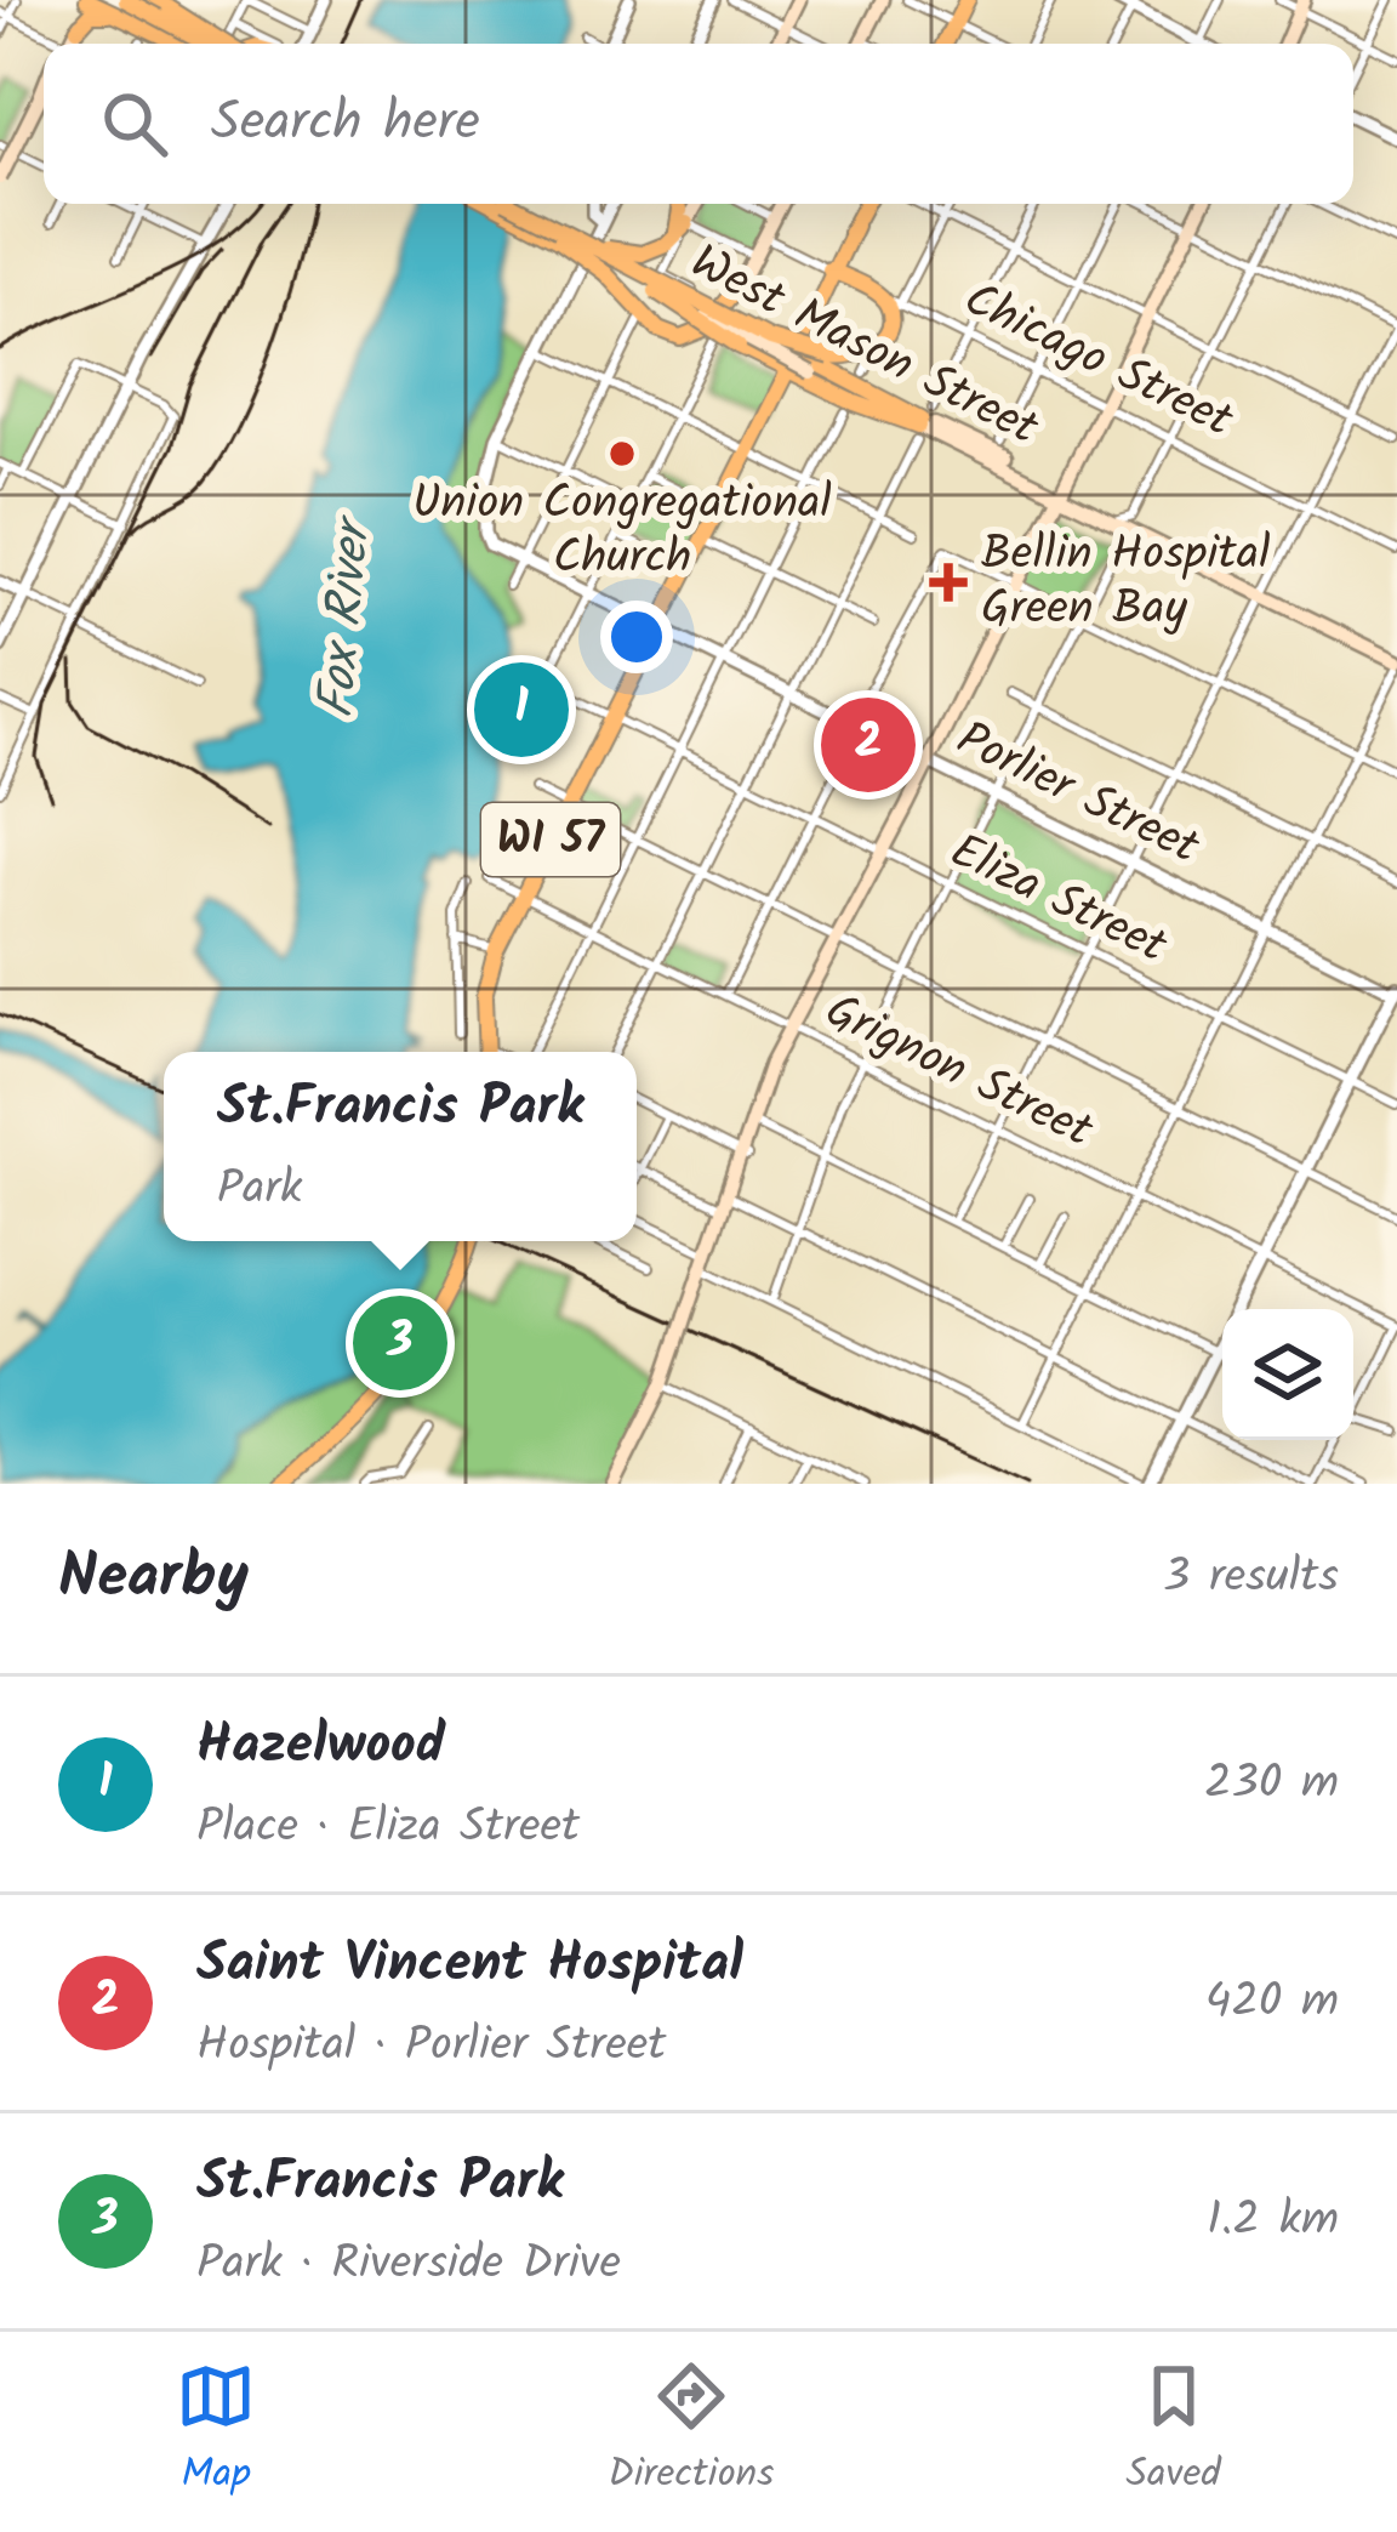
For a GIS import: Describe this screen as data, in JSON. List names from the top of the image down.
{
  "streets": {
    "main road": ["West Mason Street", "Chicago Street", "WI 57"],
    "street": ["Porlier Street", "Eliza Street", "Grignon Street"]
  },
  "crossings": [
    ["Porlier Street", "WI 57"],
    ["WI 57", "Eliza Street"],
    ["WI 57", "Grignon Street"]
  ],
  "water": ["Fox River"],
  "places": {
    "other": ["Union Congregational Church"],
    "health": ["Bellin Hospital Green Bay"]
  },
  "page": {
    "search": "Search here",
    "pins": ["1", "2", "3"],
    "popup": ["St.Francis Park", "Park"],
    "heading": ["Nearby", "3 results"],
    "list": [
      {
        "mark": "1",
        "name": "Hazelwood",
        "note": "Place · Eliza Street",
        "value": "230 m"
      },
      {
        "mark": "2",
        "name": "Saint Vincent Hospital",
        "note": "Hospital · Porlier Street",
        "value": "420 m"
      },
      {
        "mark": "3",
        "name": "St.Francis Park",
        "note": "Park · Riverside Drive",
        "value": "1.2 km"
      }
    ],
    "nav": ["Map", "Directions", "Saved"]
  }
}
